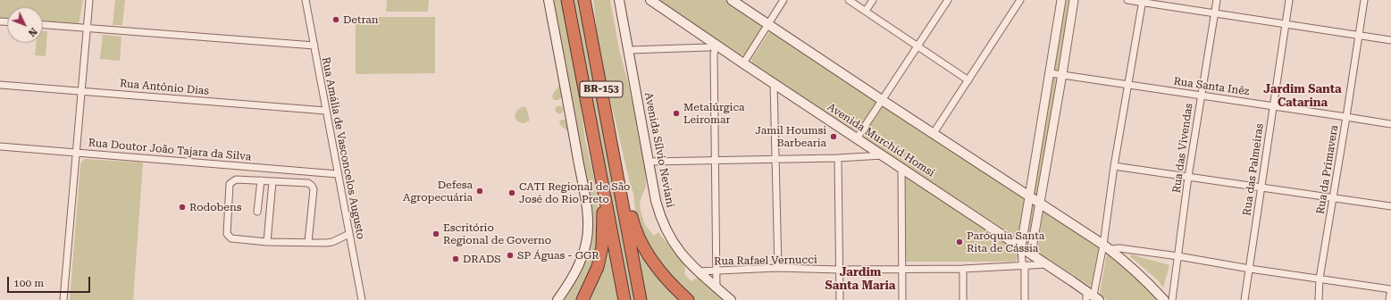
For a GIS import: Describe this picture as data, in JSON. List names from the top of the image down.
{
  "streets": {
    "highway": ["BR-153"],
    "main road": ["Avenida Murchid Homsi", "Avenida Sílvio Neviani"],
    "street": [
      "Rua Santa Inêz",
      "Rua Antônio Dias",
      "Rua Amália de Vasconcelos Augusto",
      "Rua das Vivendas",
      "Rua Doutor João Tajara da Silva",
      "Rua das Palmeiras",
      "Rua da Primavera",
      "Rua Rafael Vernucci"
    ]
  },
  "crossings": [
    ["Rua Santa Inêz", "Rua das Vivendas"],
    ["Rua Santa Inêz", "Rua das Palmeiras"],
    ["Rua Santa Inêz", "Rua da Primavera"],
    ["Rua Antônio Dias", "Rua Amália de Vasconcelos Augusto"],
    ["Avenida Murchid Homsi", "Rua Rafael Vernucci"],
    ["Rua Amália de Vasconcelos Augusto", "Rua Doutor João Tajara da Silva"],
    ["Avenida Sílvio Neviani", "Rua Rafael Vernucci"]
  ],
  "districts": ["Jardim Santa Catarina", "Jardim Santa Maria"],
  "places": [
    "Detran",
    "Metalúrgica Leiromar",
    "Jamil Houmsi Barbearia",
    "Defesa Agropecuária",
    "CATI Regional de São José do Rio Preto",
    "Rodobens",
    "Escritório Regional de Governo",
    "Paróquia Santa Rita de Cássia",
    "SP Águas - GGR",
    "DRADS"
  ],
  "scale_bar": "100 m",
  "north": "bottom right"
}
